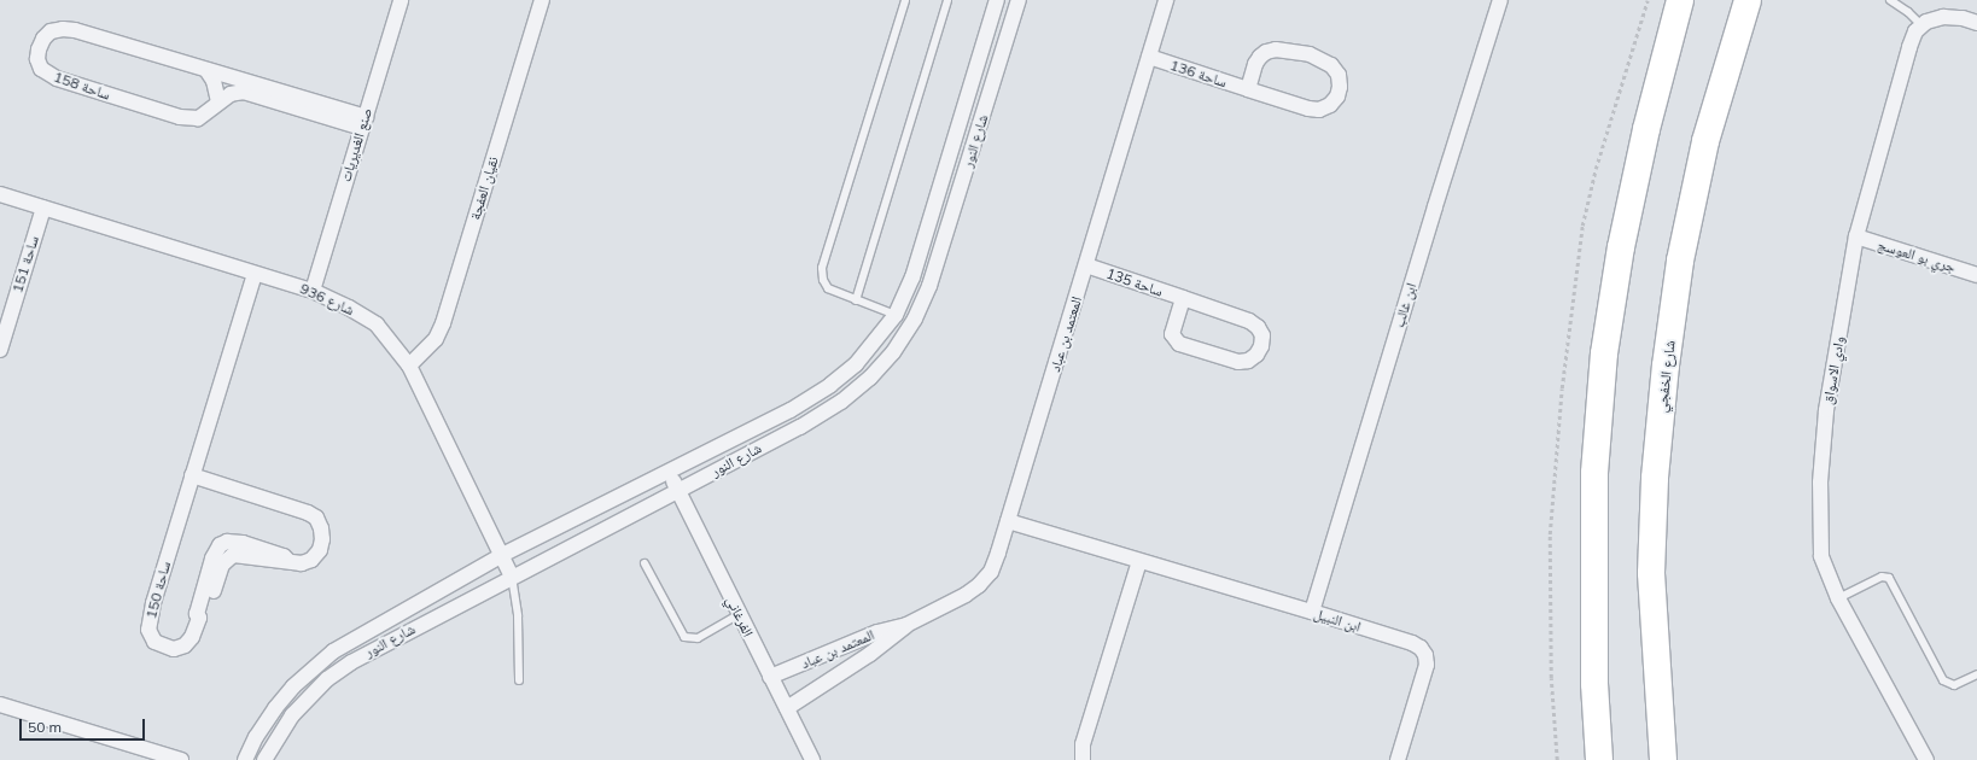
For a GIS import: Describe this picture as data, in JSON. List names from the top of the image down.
{
  "streets": {
    "highway": ["شارع الخفجي"],
    "street": [
      "ساحة 136",
      "ساحة 158",
      "شارع النور",
      "صنع الغديريات",
      "نقيان العفجة",
      "جري بو العوسج",
      "ساحة 151",
      "ساحة 135",
      "شارع 936",
      "ابن غالب",
      "المعتمد بن عباد",
      "وادي الاسواق",
      "ساحة 150",
      "الفرغاني",
      "ابن النبيل"
    ]
  },
  "crossings": [
    ["ساحة 136", "المعتمد بن عباد"],
    ["ساحة 158", "صنع الغديريات"],
    ["شارع النور", "شارع 936"],
    ["شارع النور", "الفرغاني"],
    ["صنع الغديريات", "شارع 936"],
    ["نقيان العفجة", "شارع 936"],
    ["جري بو العوسج", "وادي الاسواق"],
    ["ساحة 151", "شارع 936"],
    ["ساحة 135", "المعتمد بن عباد"],
    ["شارع 936", "ساحة 150"],
    ["ابن غالب", "ابن النبيل"],
    ["المعتمد بن عباد", "الفرغاني"],
    ["المعتمد بن عباد", "ابن النبيل"]
  ],
  "scale_bar": "50 m"
}
